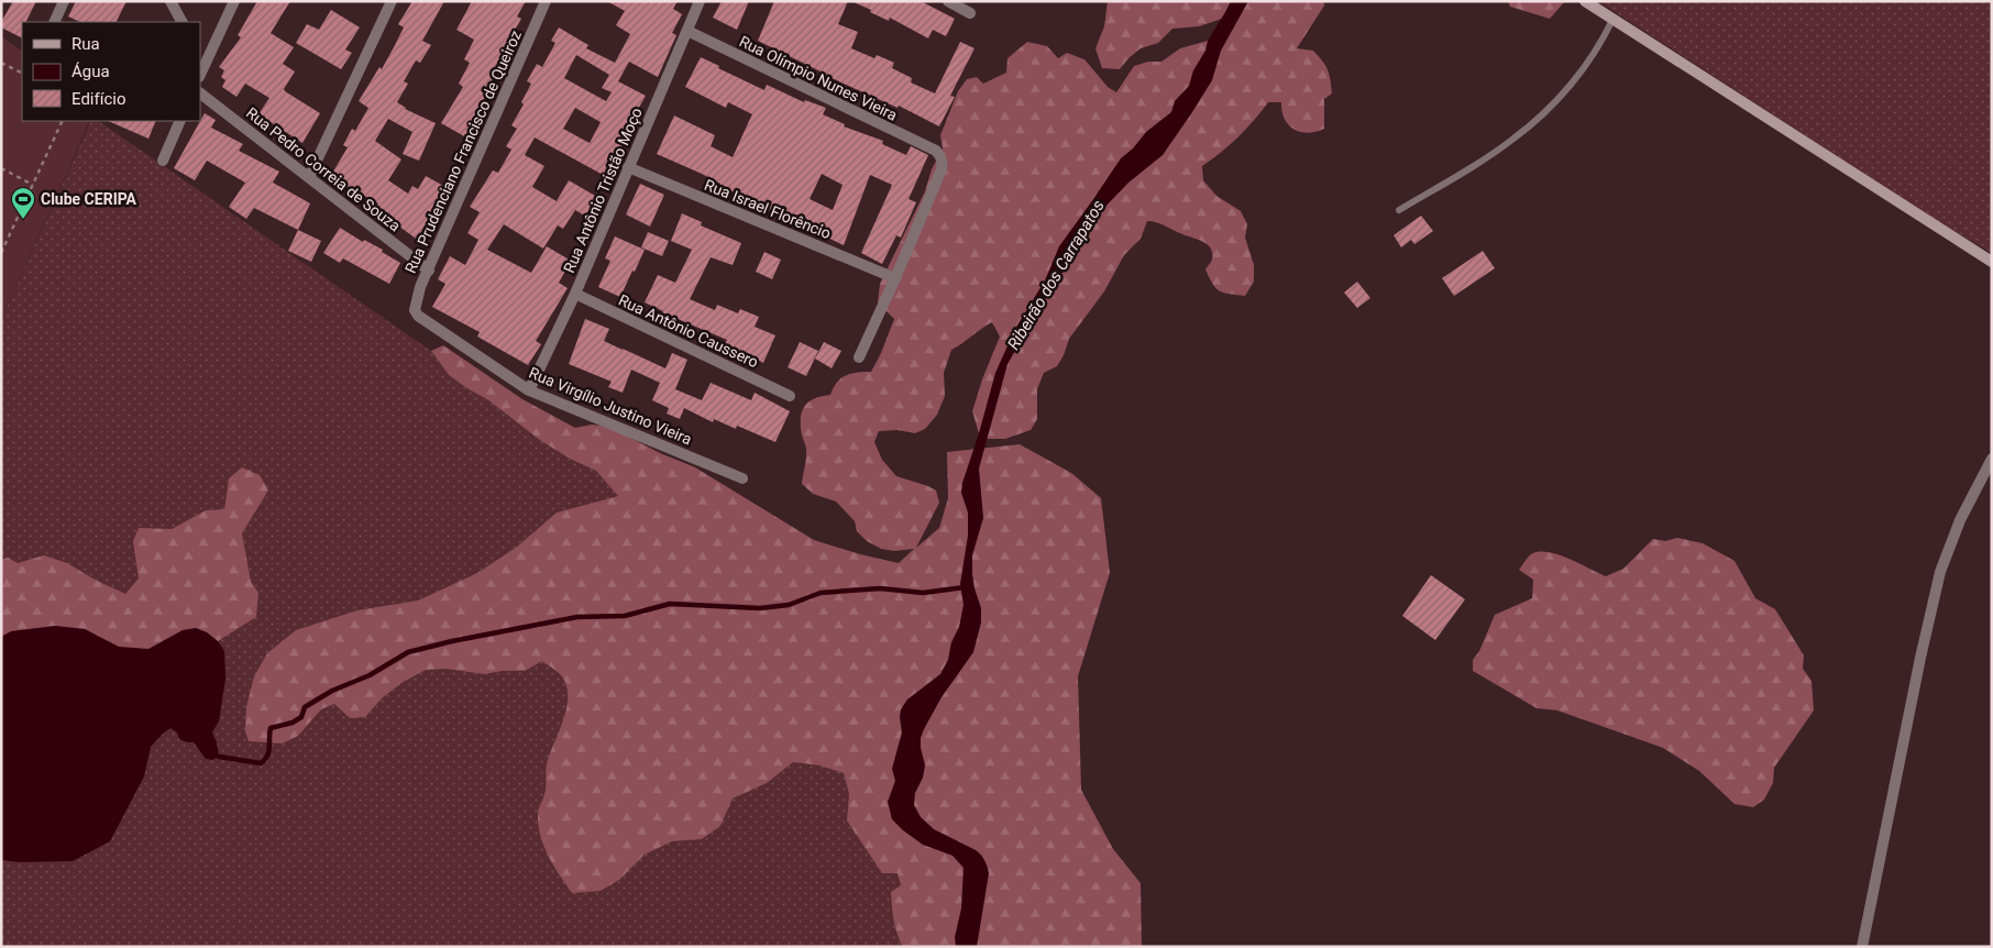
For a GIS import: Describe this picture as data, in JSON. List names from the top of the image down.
{
  "streets": {
    "street": [
      "Rua Olímpio Nunes Vieira",
      "Rua Prudenciano Francisco de Queiroz",
      "Rua Pedro Correia de Souza",
      "Rua Antônio Tristão Moço",
      "Rua Israel Florêncio",
      "Rua Antônio Caussero",
      "Rua Virgílio Justino Vieira"
    ]
  },
  "crossings": [
    ["Rua Olímpio Nunes Vieira", "Rua Antônio Tristão Moço"],
    ["Rua Olímpio Nunes Vieira", "Rua Israel Florêncio"],
    ["Rua Prudenciano Francisco de Queiroz", "Rua Pedro Correia de Souza"],
    ["Rua Prudenciano Francisco de Queiroz", "Rua Virgílio Justino Vieira"],
    ["Rua Antônio Tristão Moço", "Rua Israel Florêncio"],
    ["Rua Antônio Tristão Moço", "Rua Antônio Caussero"],
    ["Rua Antônio Tristão Moço", "Rua Virgílio Justino Vieira"]
  ],
  "water": ["Ribeirão dos Carrapatos"],
  "places": {
    "sports": ["Clube CERIPA"]
  },
  "legend": ["Rua", "Água", "Edifício"]
}
